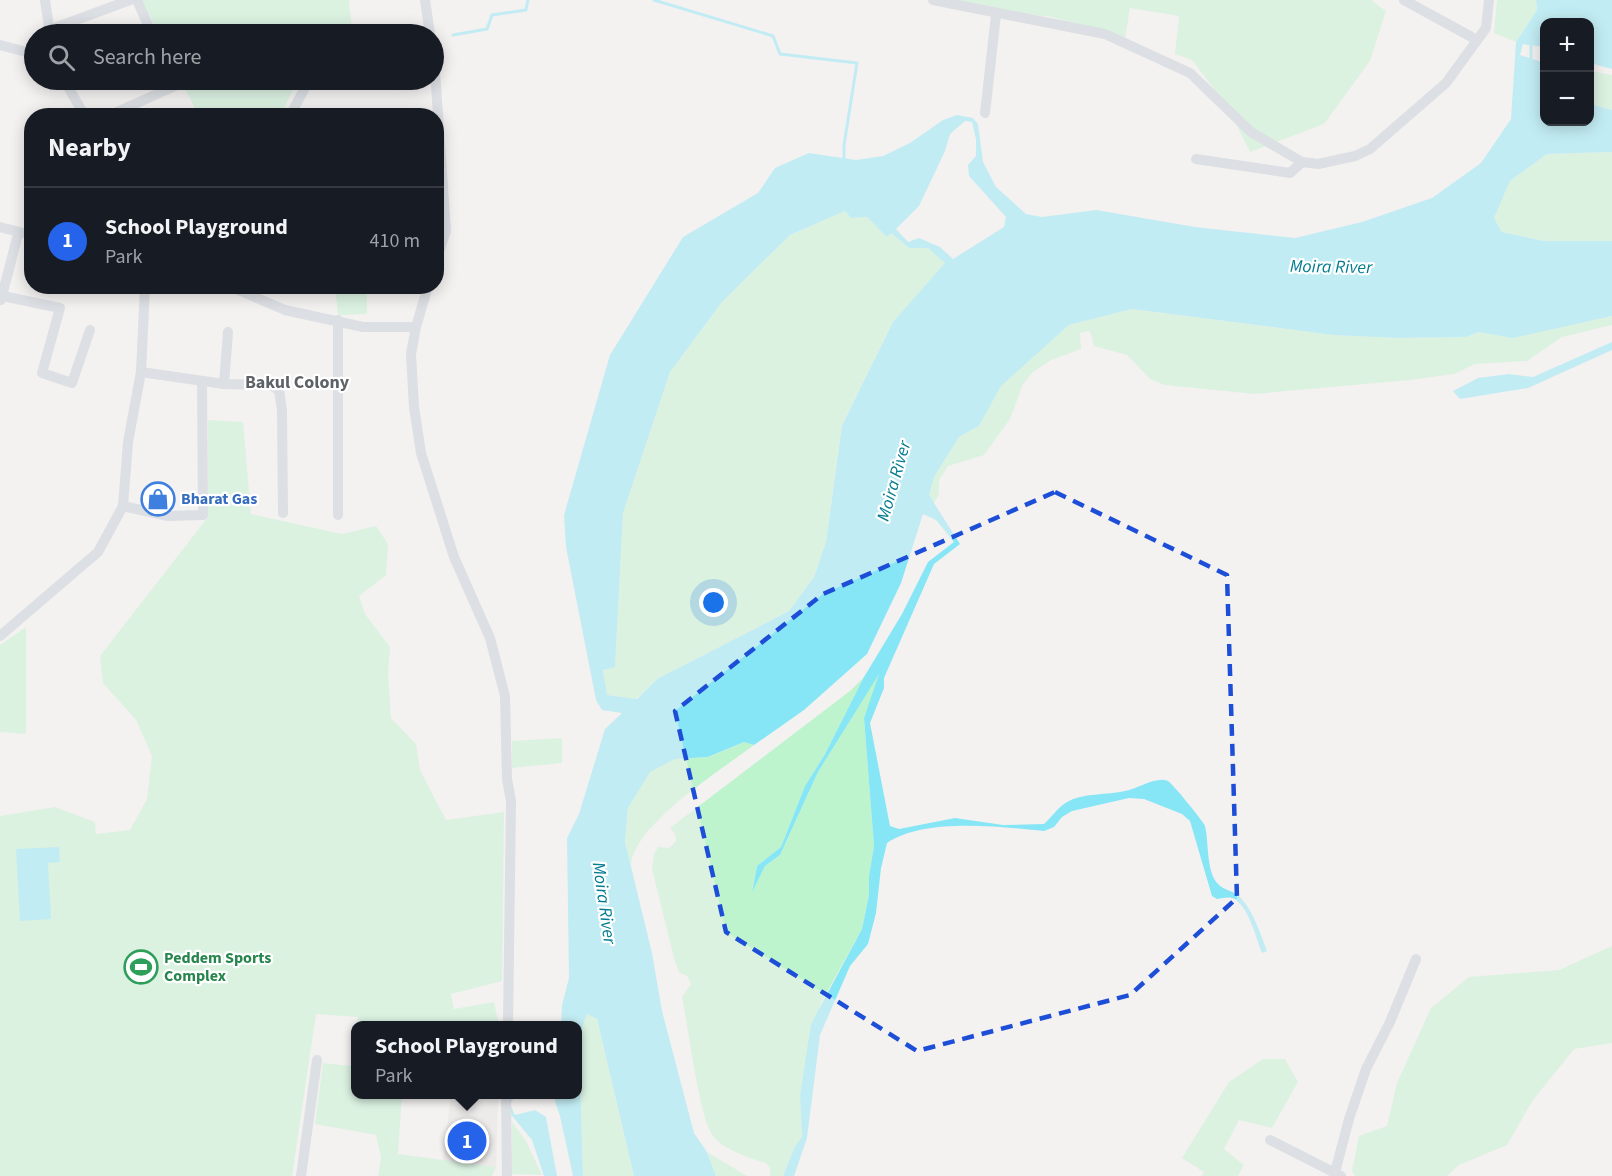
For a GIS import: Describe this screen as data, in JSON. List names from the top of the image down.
{
  "districts": ["Bakul Colony"],
  "water": ["Moira River"],
  "places": {
    "shop": ["Bharat Gas"],
    "sports": ["Peddem Sports Complex"]
  },
  "page": {
    "map_buttons": ["+", "−"],
    "search": "Search here",
    "heading": "Nearby",
    "list": [
      {
        "mark": "1",
        "name": "School Playground",
        "note": "Park",
        "value": "410 m"
      }
    ],
    "popup": ["School Playground", "Park"],
    "pins": "1"
  }
}
